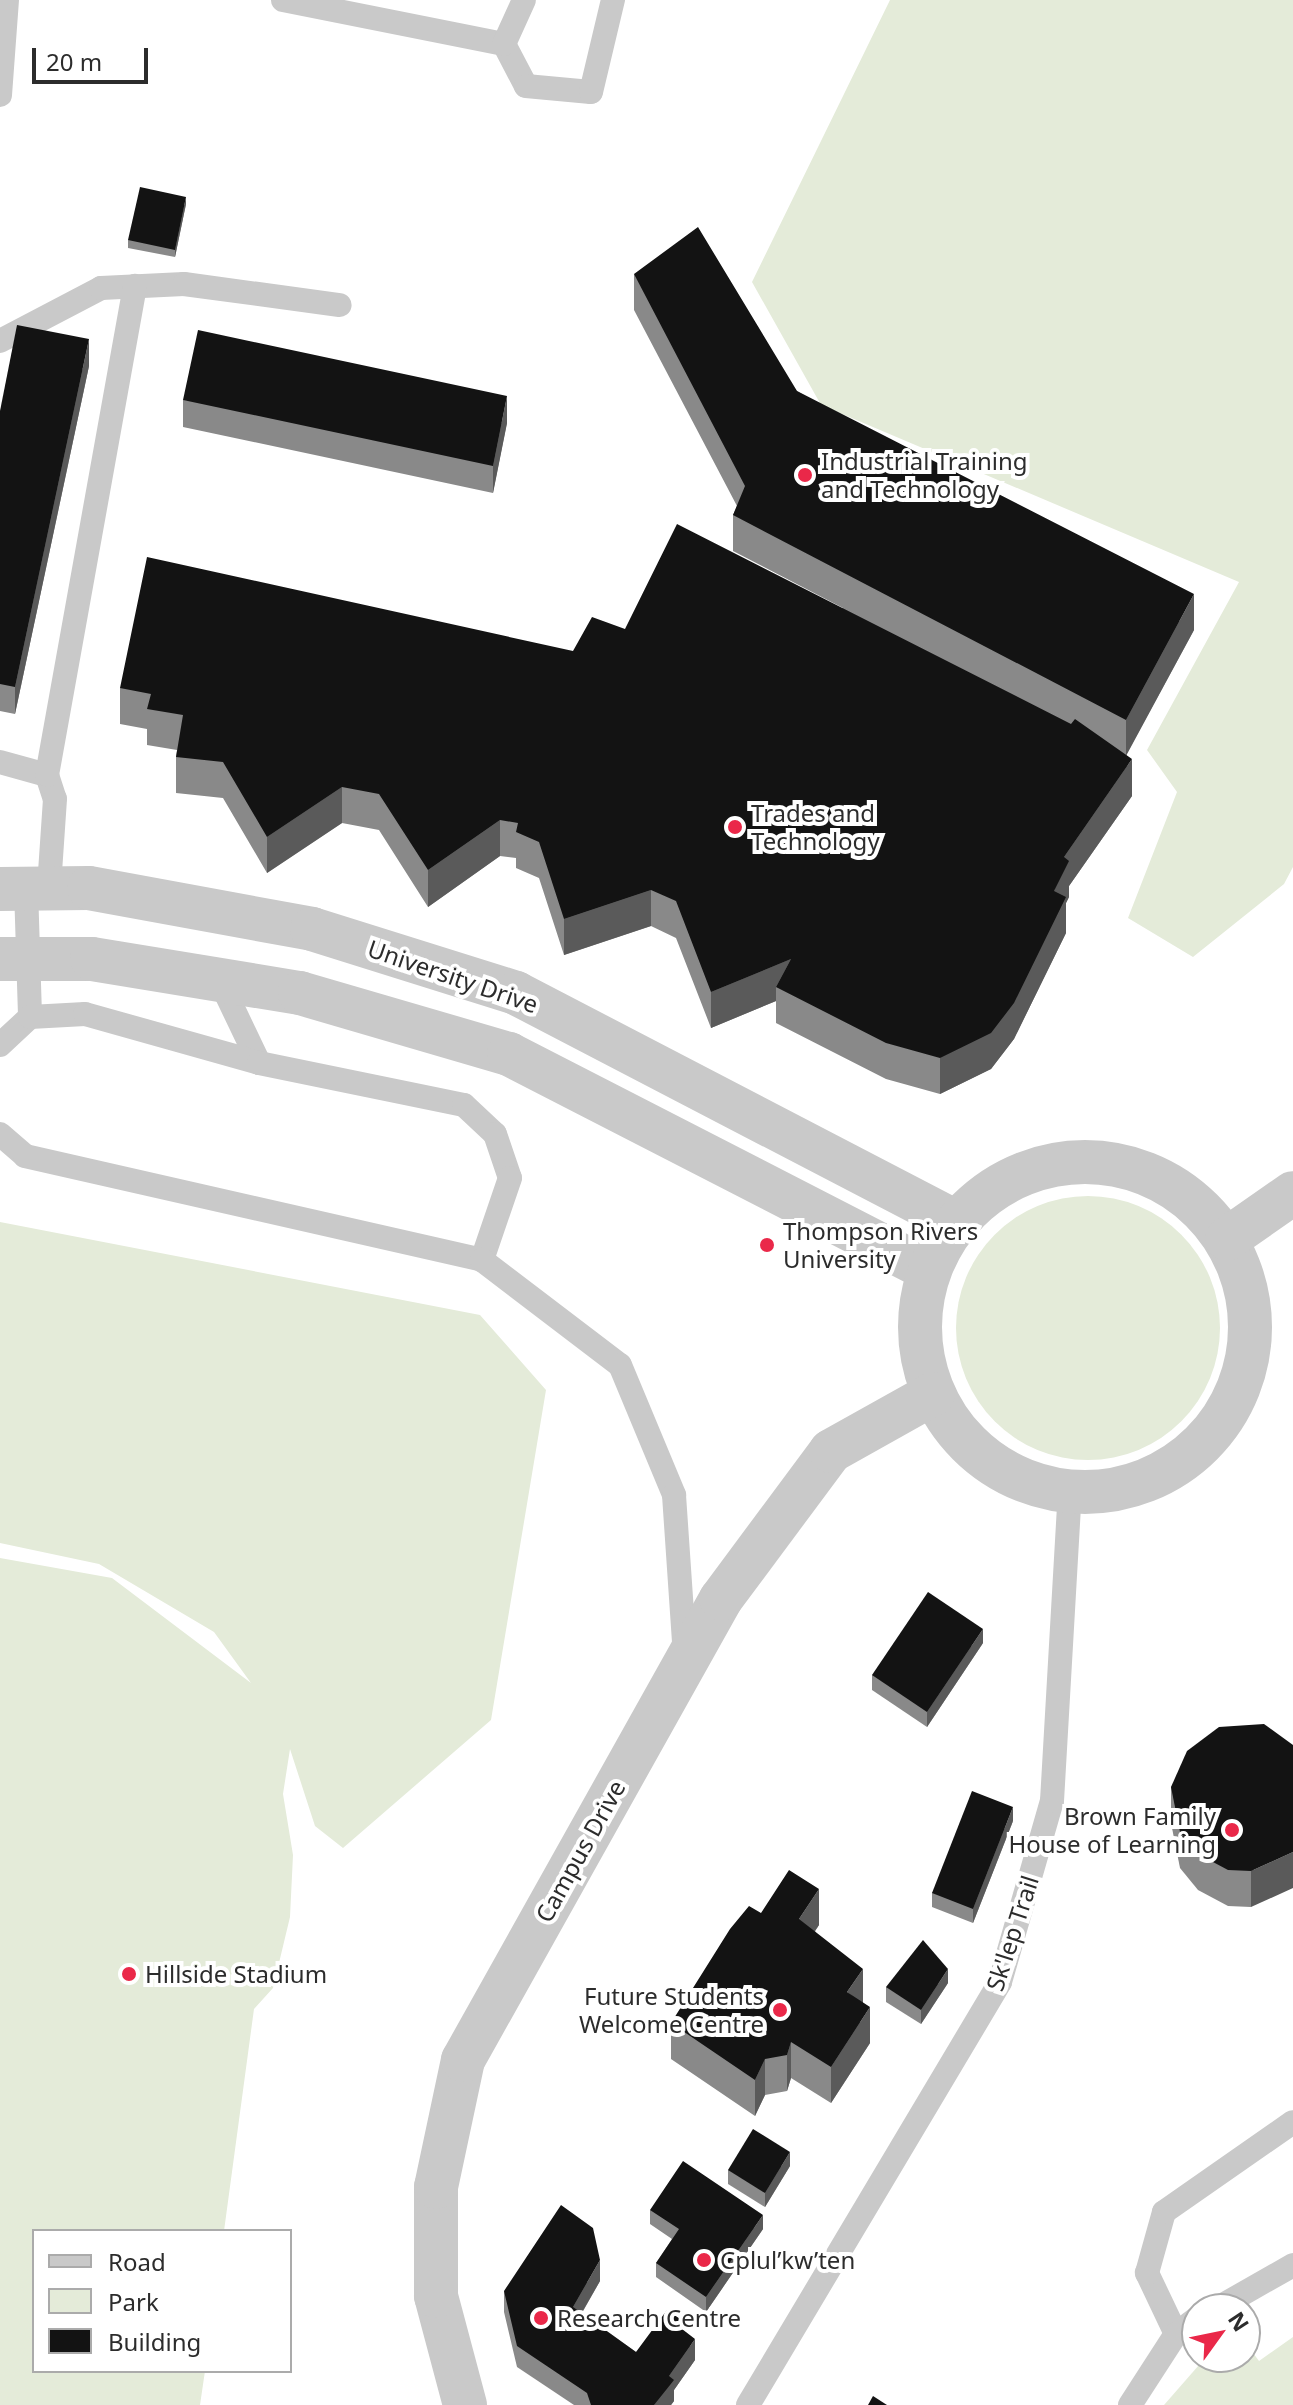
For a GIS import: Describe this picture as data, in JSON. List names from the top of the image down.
{
  "streets": {
    "street": ["University Drive", "Campus Drive"],
    "lane": ["Sk'lep Trail"]
  },
  "places": [
    "Industrial Training and Technology",
    "Trades and Technology",
    "Thompson Rivers University",
    "Brown Family House of Learning",
    "Hillside Stadium",
    "Future Students Welcome Centre",
    "Cplul’kw’ten",
    "Research Centre"
  ],
  "legend": ["Road", "Park", "Building"],
  "scale_bar": "20 m",
  "north": "top right"
}
